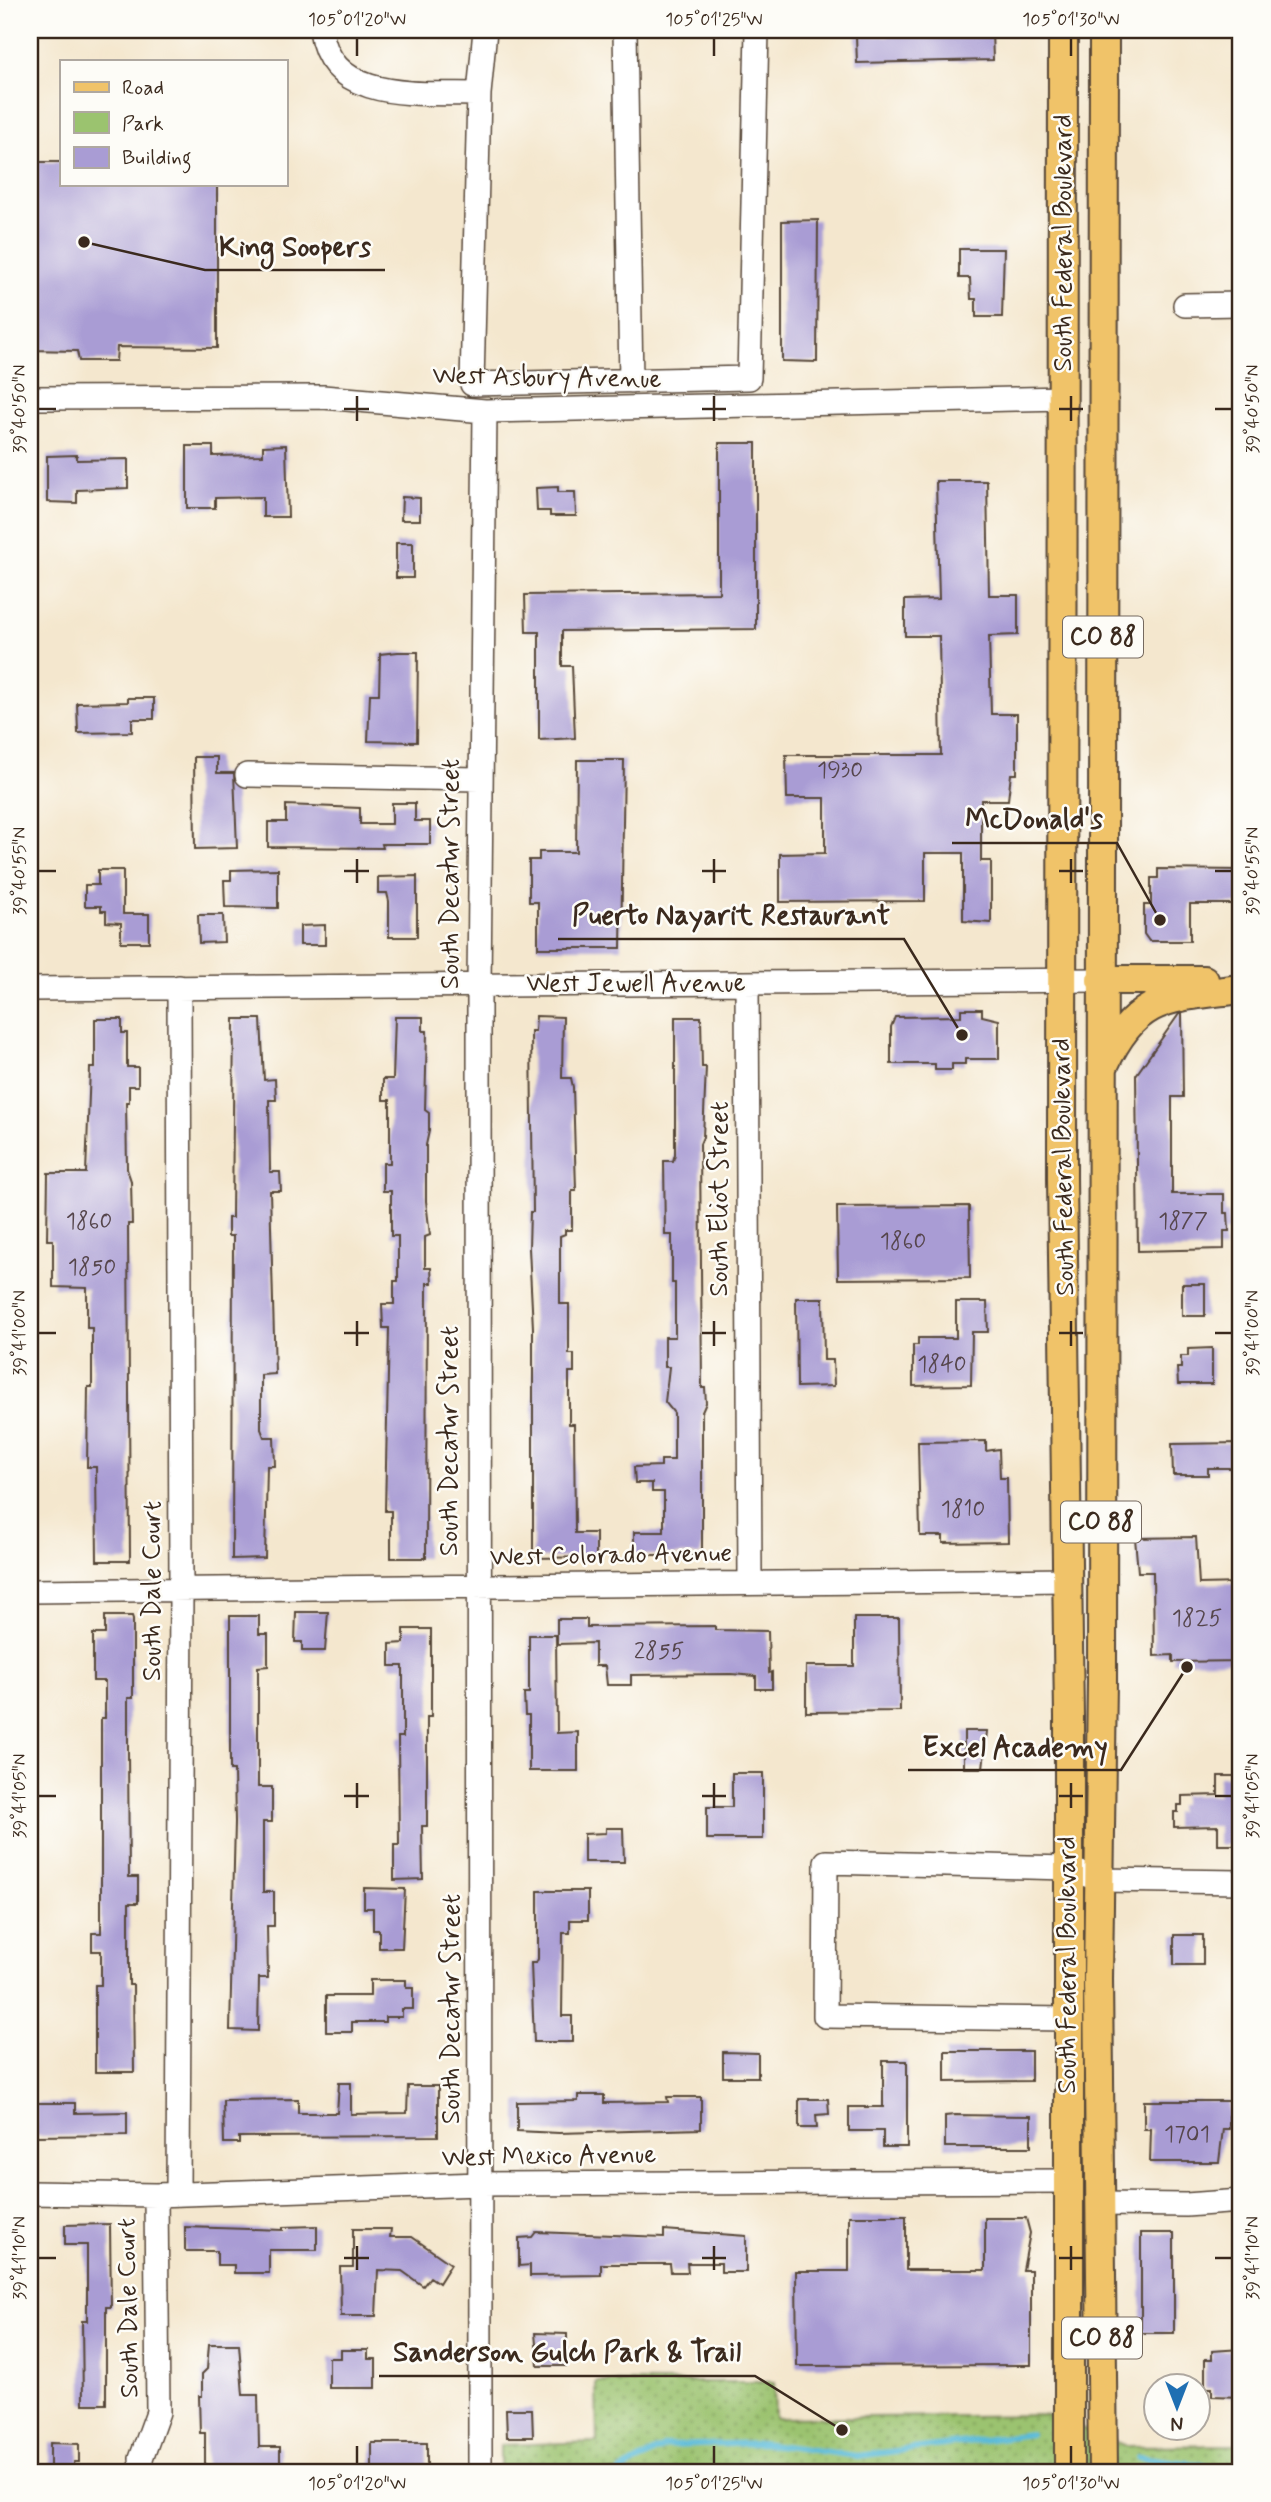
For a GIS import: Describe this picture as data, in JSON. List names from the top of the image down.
{
  "streets": {
    "main road": ["South Federal Boulevard", "CO 88", "West Jewell Avenue"],
    "street": [
      "West Asbury Avenue",
      "South Decatur Street",
      "South Eliot Street",
      "West Colorado Avenue",
      "South Dale Court",
      "West Mexico Avenue"
    ]
  },
  "crossings": [
    ["South Federal Boulevard", "West Asbury Avenue"],
    ["South Federal Boulevard", "West Jewell Avenue"],
    ["South Federal Boulevard", "West Colorado Avenue"],
    ["South Federal Boulevard", "West Mexico Avenue"],
    ["West Asbury Avenue", "South Decatur Street"],
    ["South Decatur Street", "West Jewell Avenue"],
    ["South Decatur Street", "West Colorado Avenue"],
    ["South Decatur Street", "West Mexico Avenue"],
    ["West Jewell Avenue", "South Eliot Street"],
    ["West Jewell Avenue", "South Dale Court"],
    ["South Eliot Street", "West Colorado Avenue"],
    ["West Colorado Avenue", "South Dale Court"],
    ["South Dale Court", "West Mexico Avenue"]
  ],
  "places": [
    "King Soopers",
    "McDonald's",
    "Puerto Nayarit Restaurant",
    "Excel Academy",
    "Sanderson Gulch Park & Trail"
  ],
  "house_numbers": [
    "1930",
    "1860",
    "1877",
    "1860",
    "1850",
    "1840",
    "1810",
    "1825",
    "2855",
    "1701"
  ],
  "legend": ["Road", "Park", "Building"],
  "north": "bottom",
  "coordinates": [
    "105°01'20\"W",
    "105°01'25\"W",
    "105°01'30\"W",
    "39°40'50\"N",
    "39°40'55\"N",
    "39°41'00\"N",
    "39°41'05\"N",
    "39°41'10\"N"
  ]
}
